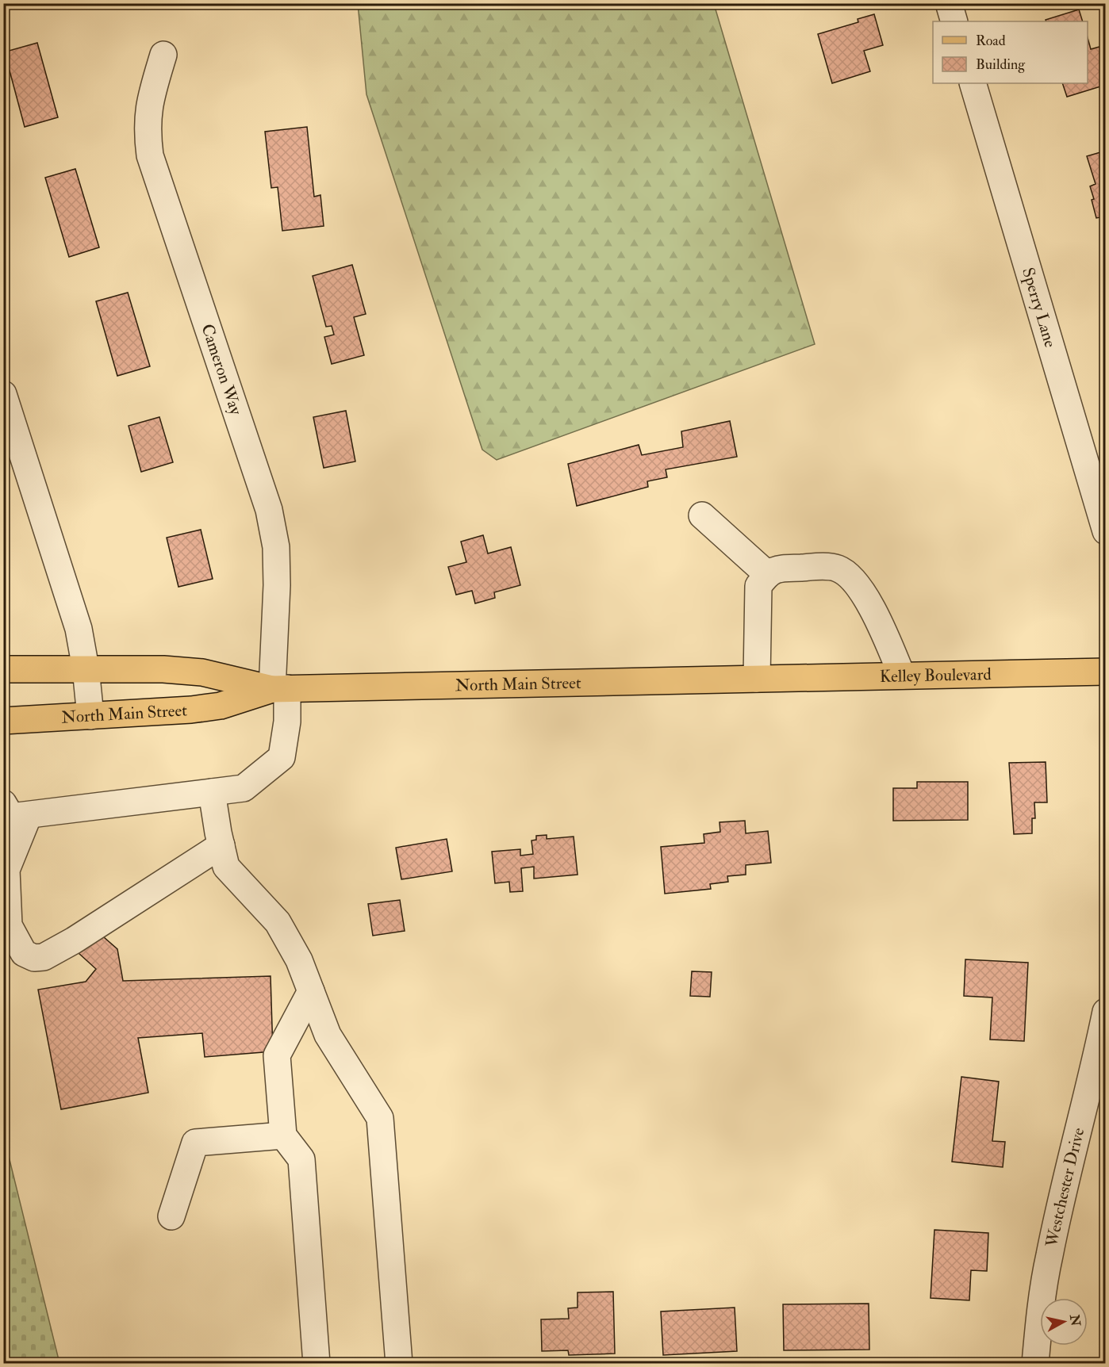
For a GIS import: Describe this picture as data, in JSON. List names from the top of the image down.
{
  "streets": {
    "main road": ["Kelley Boulevard", "North Main Street"],
    "street": ["Sperry Lane", "Cameron Way", "Westchester Drive"]
  },
  "crossings": [
    ["Cameron Way", "North Main Street"],
    ["Kelley Boulevard", "North Main Street"]
  ],
  "legend": ["Road", "Building"],
  "north": "right"
}
